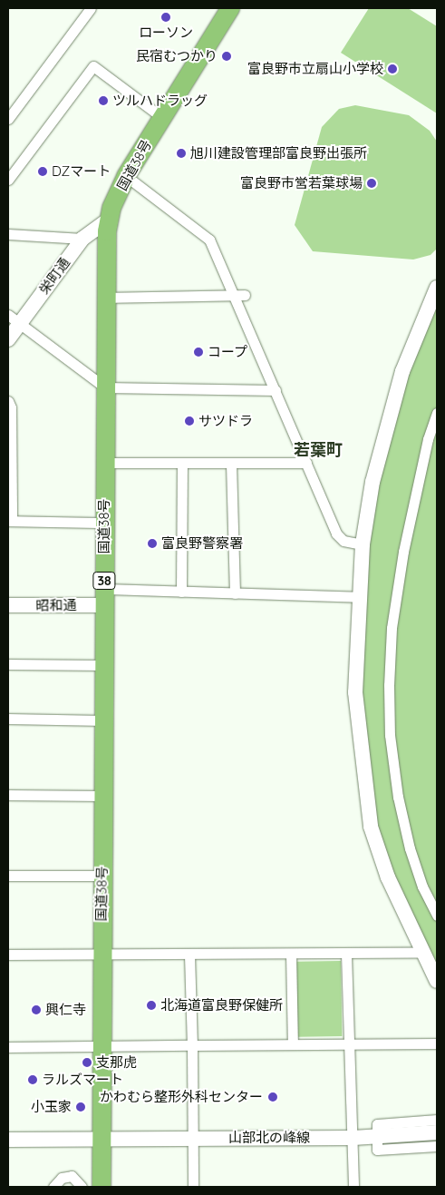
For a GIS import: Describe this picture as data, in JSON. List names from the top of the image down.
{
  "streets": {
    "highway": ["国道38号", "38"],
    "street": ["栄町通", "昭和通", "山部北の峰線"]
  },
  "crossings": [
    ["国道38号", "栄町通"],
    ["国道38号", "昭和通"],
    ["国道38号", "山部北の峰線"]
  ],
  "districts": ["若葉町"],
  "places": [
    "ローソン",
    "民宿むつかり",
    "富良野市立扇山小学校",
    "ツルハドラッグ",
    "旭川建設管理部富良野出張所",
    "DZマート",
    "富良野市営若葉球場",
    "コープ",
    "サツドラ",
    "富良野警察署",
    "北海道富良野保健所",
    "興仁寺",
    "支那虎",
    "ラルズマート",
    "かわむら整形外科センター",
    "小玉家"
  ]
}
